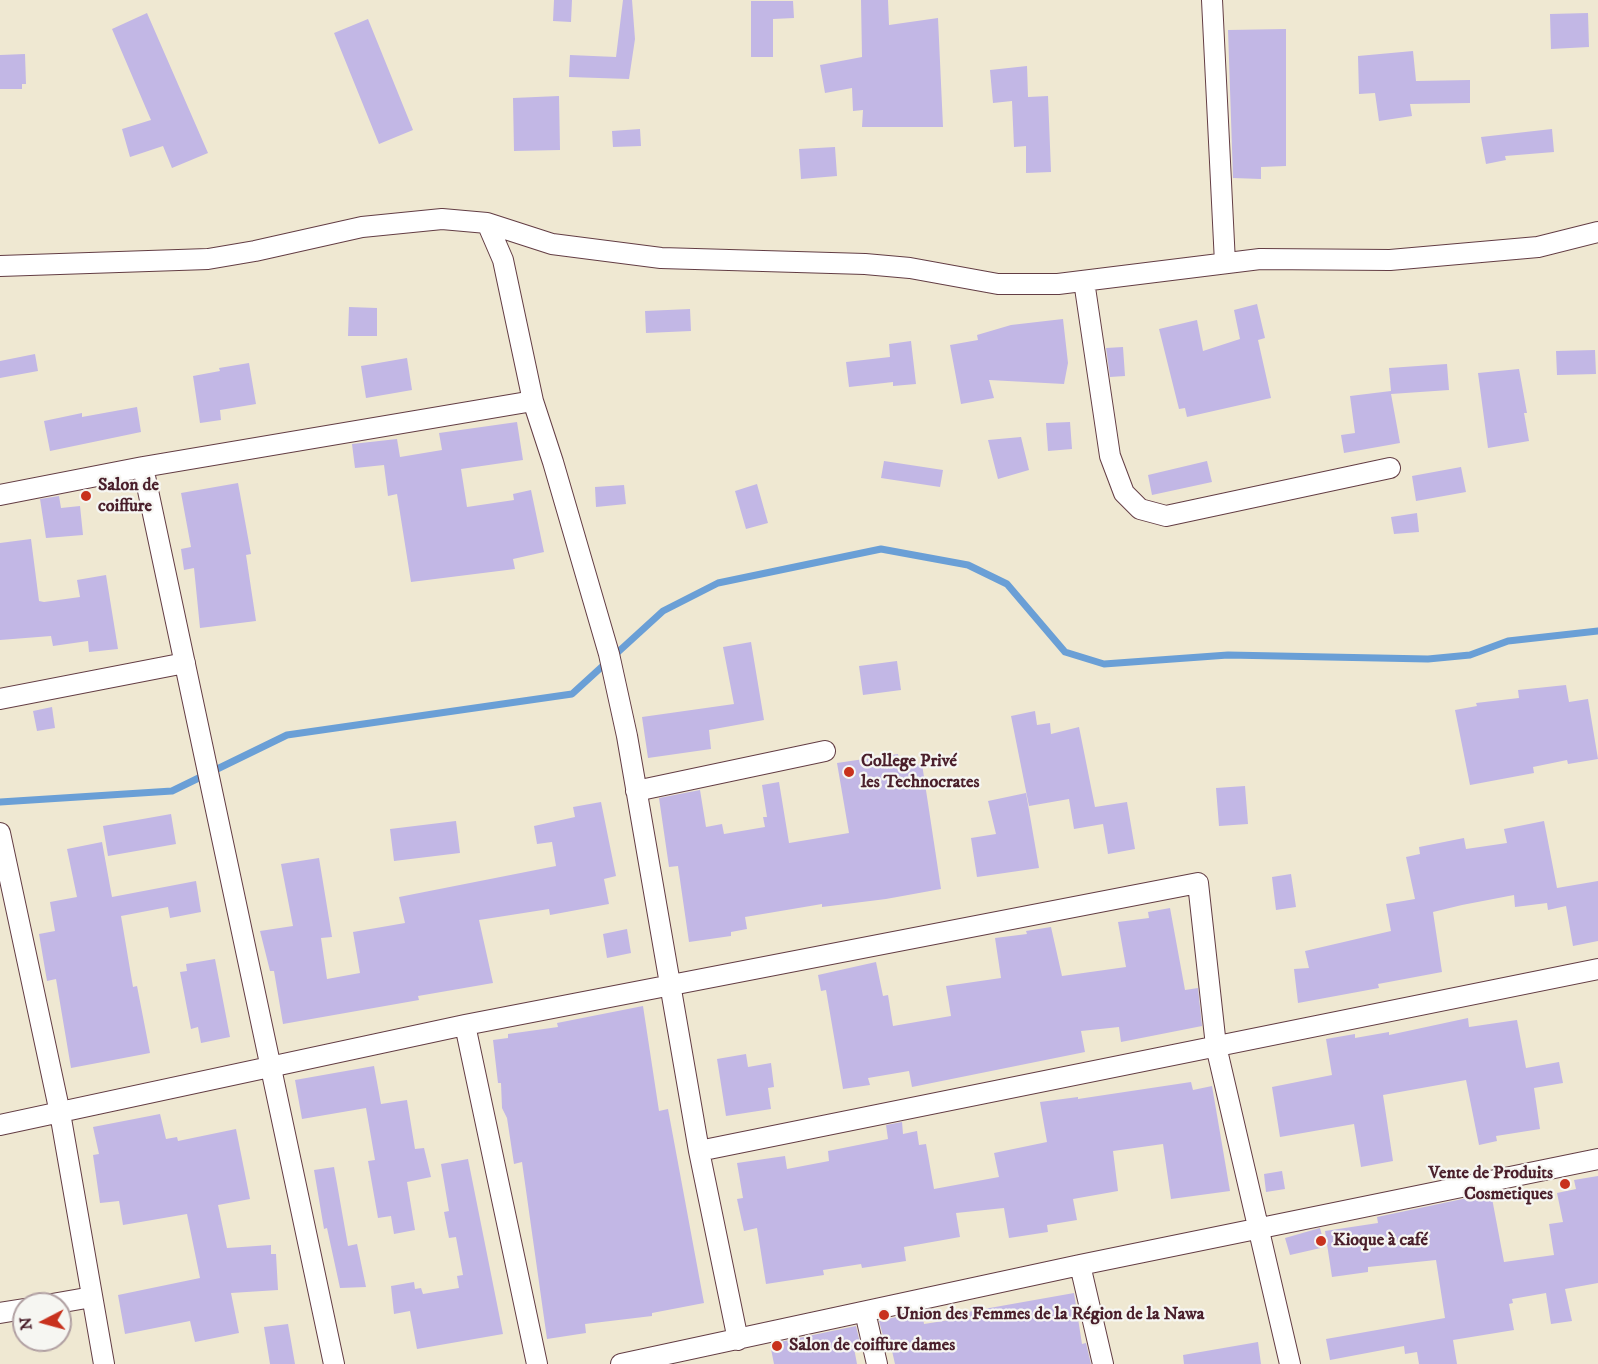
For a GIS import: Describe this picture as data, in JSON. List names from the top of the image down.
{
  "places": [
    "Salon de coiffure",
    "College Privé les Technocrates",
    "Vente de Produits Cosmetiques",
    "Kioque à café",
    "Union des Femmes de la Région de la Nawa",
    "Salon de coiffure dames"
  ],
  "north": "left"
}
